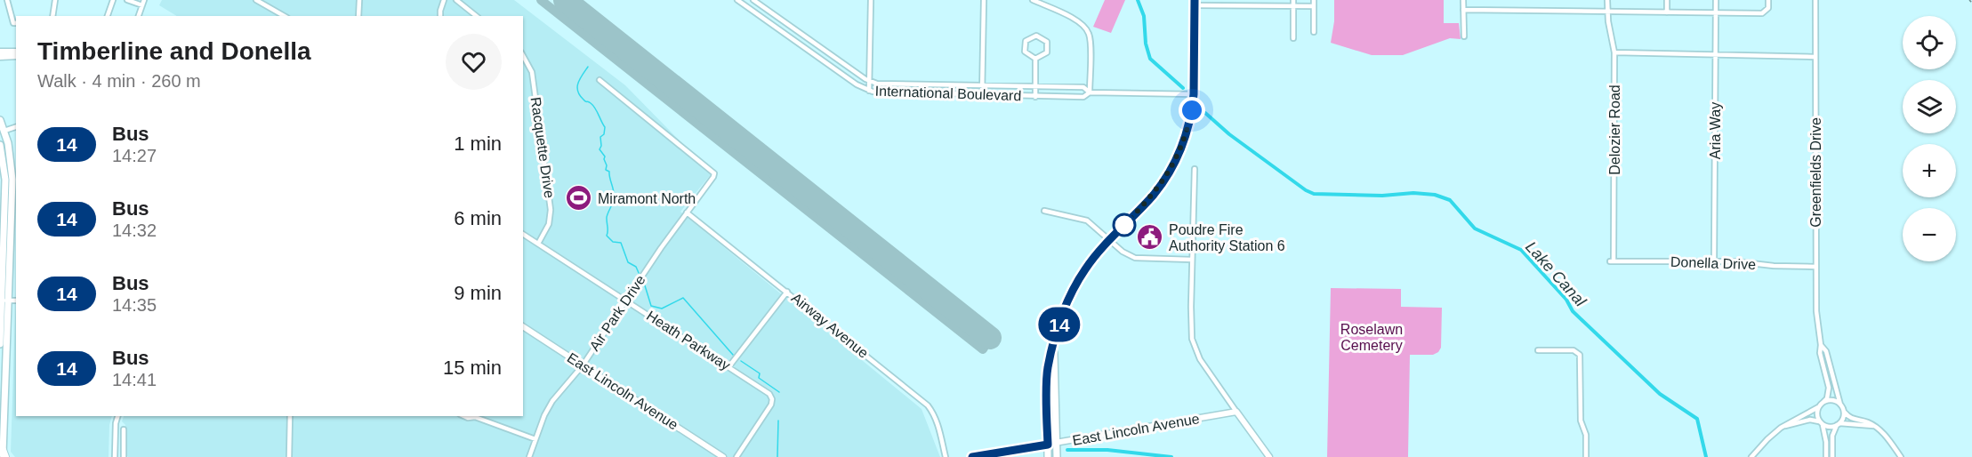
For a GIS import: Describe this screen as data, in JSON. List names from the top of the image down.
{
  "streets": {
    "street": [
      "International Boulevard",
      "Delozier Road",
      "Aria Way",
      "Racquette Drive",
      "Greenfields Drive",
      "Donella Drive",
      "Air Park Drive",
      "Airway Avenue",
      "Heath Parkway",
      "East Lincoln Avenue"
    ]
  },
  "crossings": [
    ["Delozier Road", "Donella Drive"],
    ["Aria Way", "Donella Drive"],
    ["Racquette Drive", "Heath Parkway"],
    ["Greenfields Drive", "Donella Drive"],
    ["Air Park Drive", "Airway Avenue"],
    ["Air Park Drive", "Heath Parkway"],
    ["Air Park Drive", "East Lincoln Avenue"]
  ],
  "water": ["Lake Canal"],
  "parks": ["Roselawn Cemetery"],
  "places": {
    "sports": ["Miramont North"],
    "public building": ["Poudre Fire Authority Station 6"]
  },
  "lines": ["bus line 14"],
  "page": {
    "on_map": "14",
    "map_buttons": ["+", "−"],
    "heading": ["Timberline and Donella", "Walk · 4 min · 260 m"],
    "list": [
      {
        "mark": "14",
        "name": "Bus",
        "note": "14:27",
        "value": "1 min"
      },
      {
        "mark": "14",
        "name": "Bus",
        "note": "14:32",
        "value": "6 min"
      },
      {
        "mark": "14",
        "name": "Bus",
        "note": "14:35",
        "value": "9 min"
      },
      {
        "mark": "14",
        "name": "Bus",
        "note": "14:41",
        "value": "15 min"
      }
    ]
  }
}
